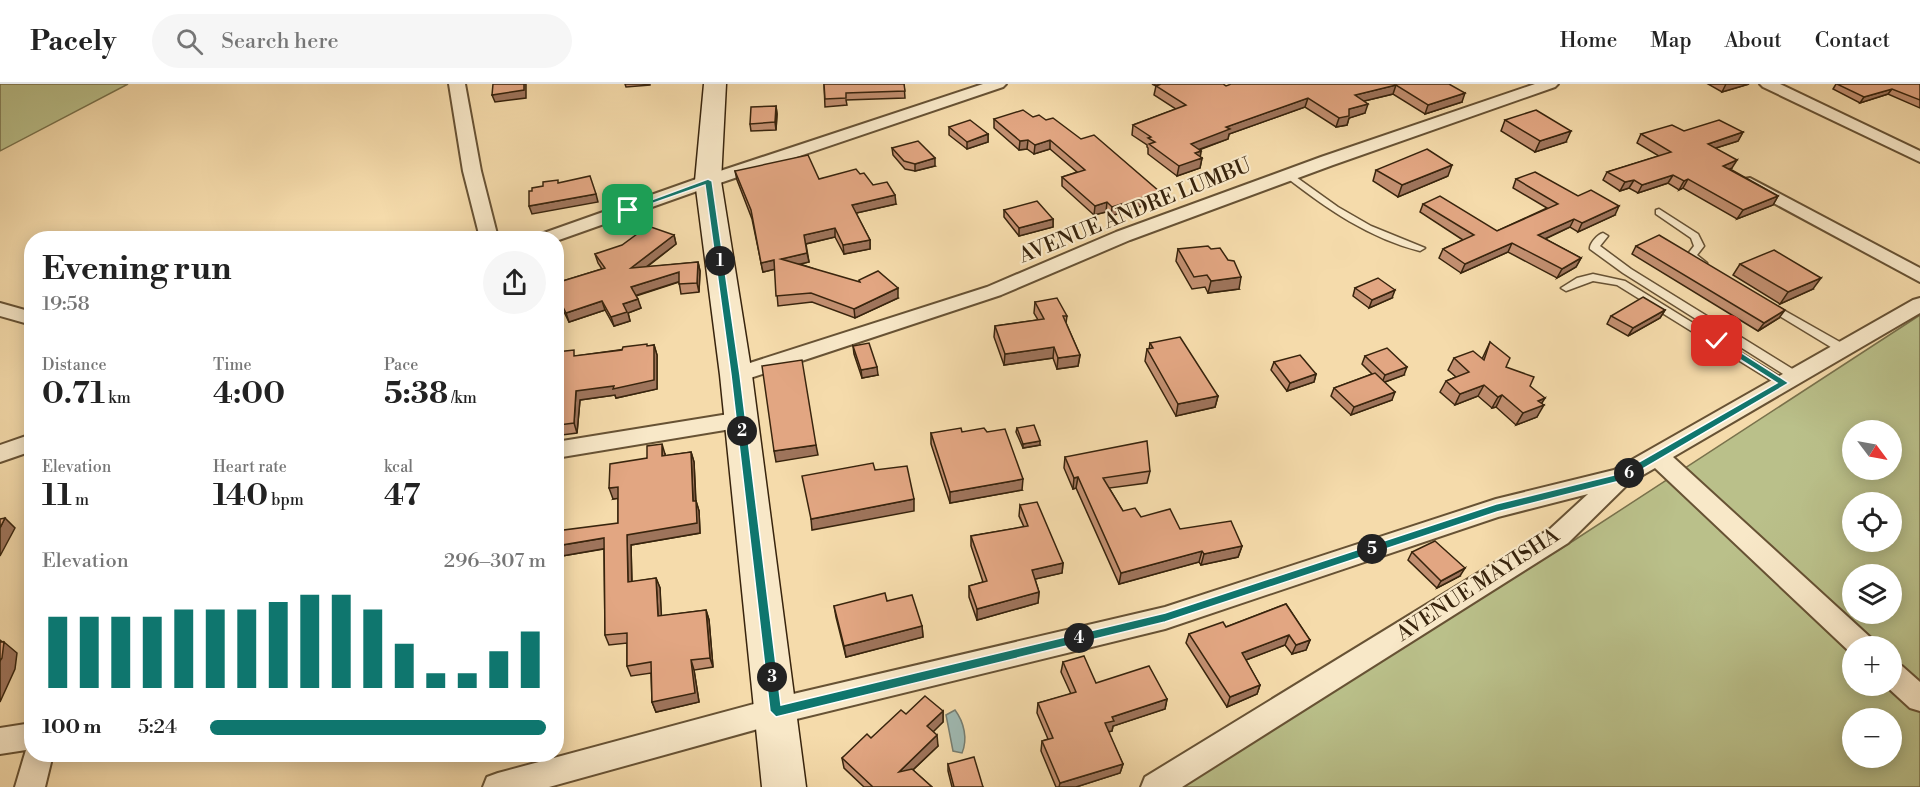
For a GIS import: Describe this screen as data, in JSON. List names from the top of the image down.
{
  "streets": {
    "street": ["AVENUE ANDRE LUMBU", "AVENUE MAYISHA"]
  },
  "north": "bottom right",
  "page": {
    "header": "Pacely",
    "search": "Search here",
    "nav": [
      "Home",
      "Map",
      "About",
      "Contact"
    ],
    "heading": ["Evening run", "19:58"],
    "pins": [
      "1",
      "2",
      "6",
      "5",
      "4",
      "3"
    ],
    "stats": [
      ["Distance", "0.71 km"],
      ["Time", "4:00"],
      ["Pace", "5:38 /km"],
      ["Elevation", "11 m"],
      ["Heart rate", "140 bpm"],
      ["kcal", "47"]
    ],
    "map_buttons": ["+", "−"],
    "chart": ["Elevation", "296–307 m"],
    "list": [
      {
        "name": "100 m",
        "note": "5:24"
      }
    ]
  }
}
